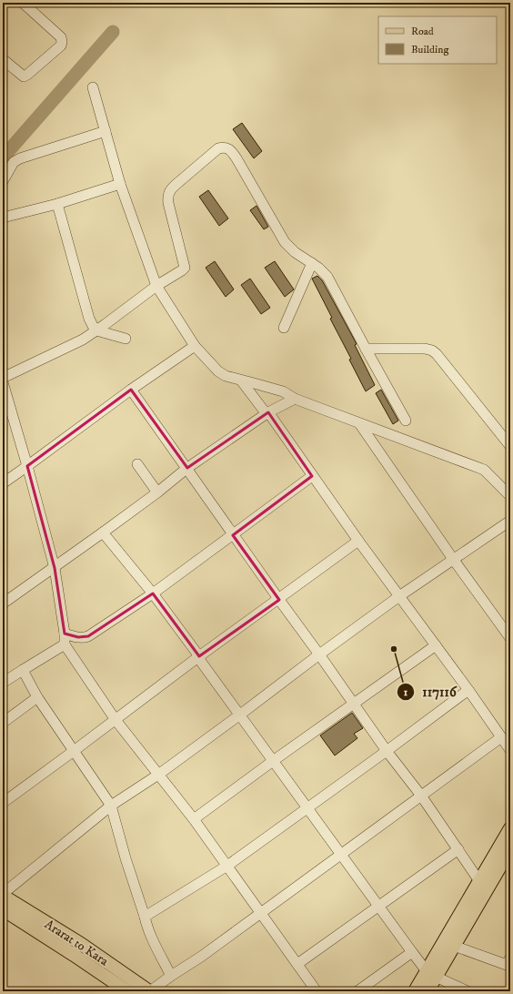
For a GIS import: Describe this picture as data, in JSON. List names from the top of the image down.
{
  "streets": {
    "main road": ["Ararat to Kara"]
  },
  "places": ["117116"],
  "legend": ["Road", "Building"]
}
